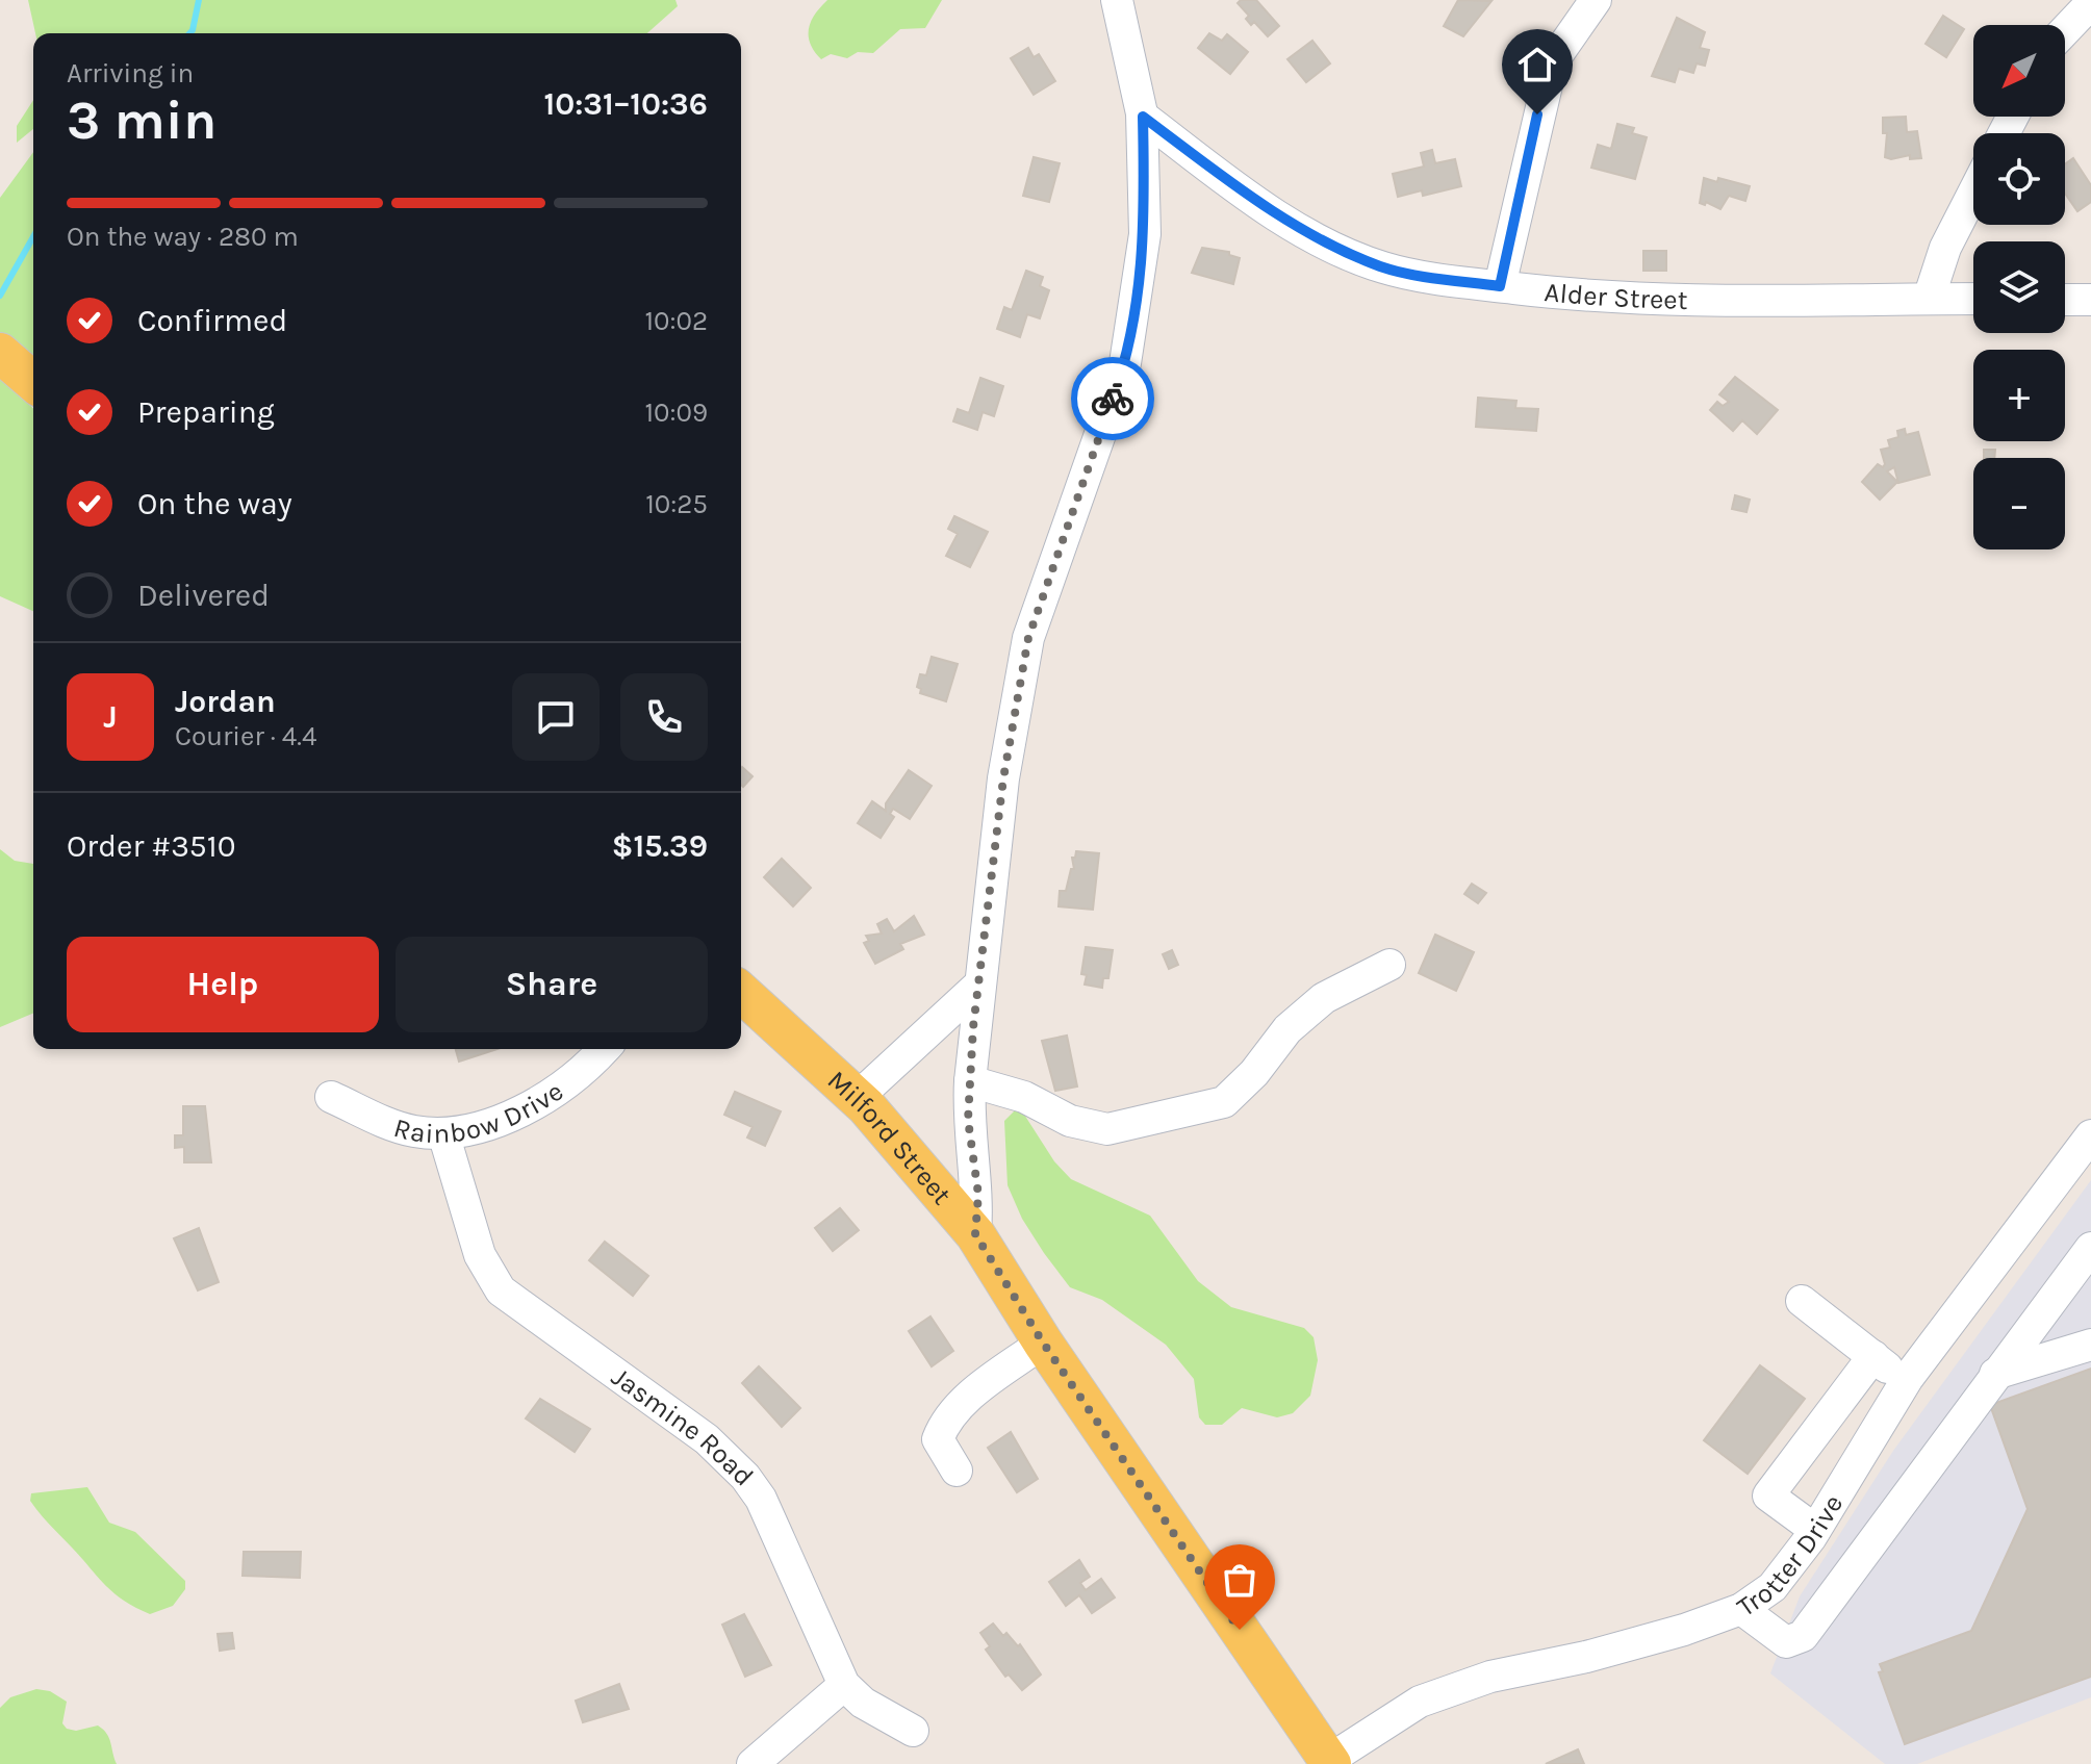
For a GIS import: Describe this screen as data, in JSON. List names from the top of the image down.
{
  "streets": {
    "main road": ["Milford Street"],
    "street": [
      "Alder Street",
      "Rainbow Drive",
      "Jasmine Road",
      "Trotter Drive"
    ]
  },
  "crossings": [
    ["Rainbow Drive", "Jasmine Road"],
    ["Milford Street", "Trotter Drive"]
  ],
  "north": "bottom left",
  "page": {
    "map_buttons": ["+", "−"],
    "heading": ["3 min", "Arriving in", "10:31–10:36"],
    "panel": [
      "Jordan",
      "Courier · 4.4",
      "Order #3510",
      "$15.39"
    ],
    "bar": "On the way · 280 m",
    "list": [
      ["Confirmed", "10:02"],
      ["Preparing", "10:09"],
      ["On the way", "10:25"],
      "Delivered"
    ],
    "round": "J",
    "buttons": ["Help", "Share"]
  }
}
